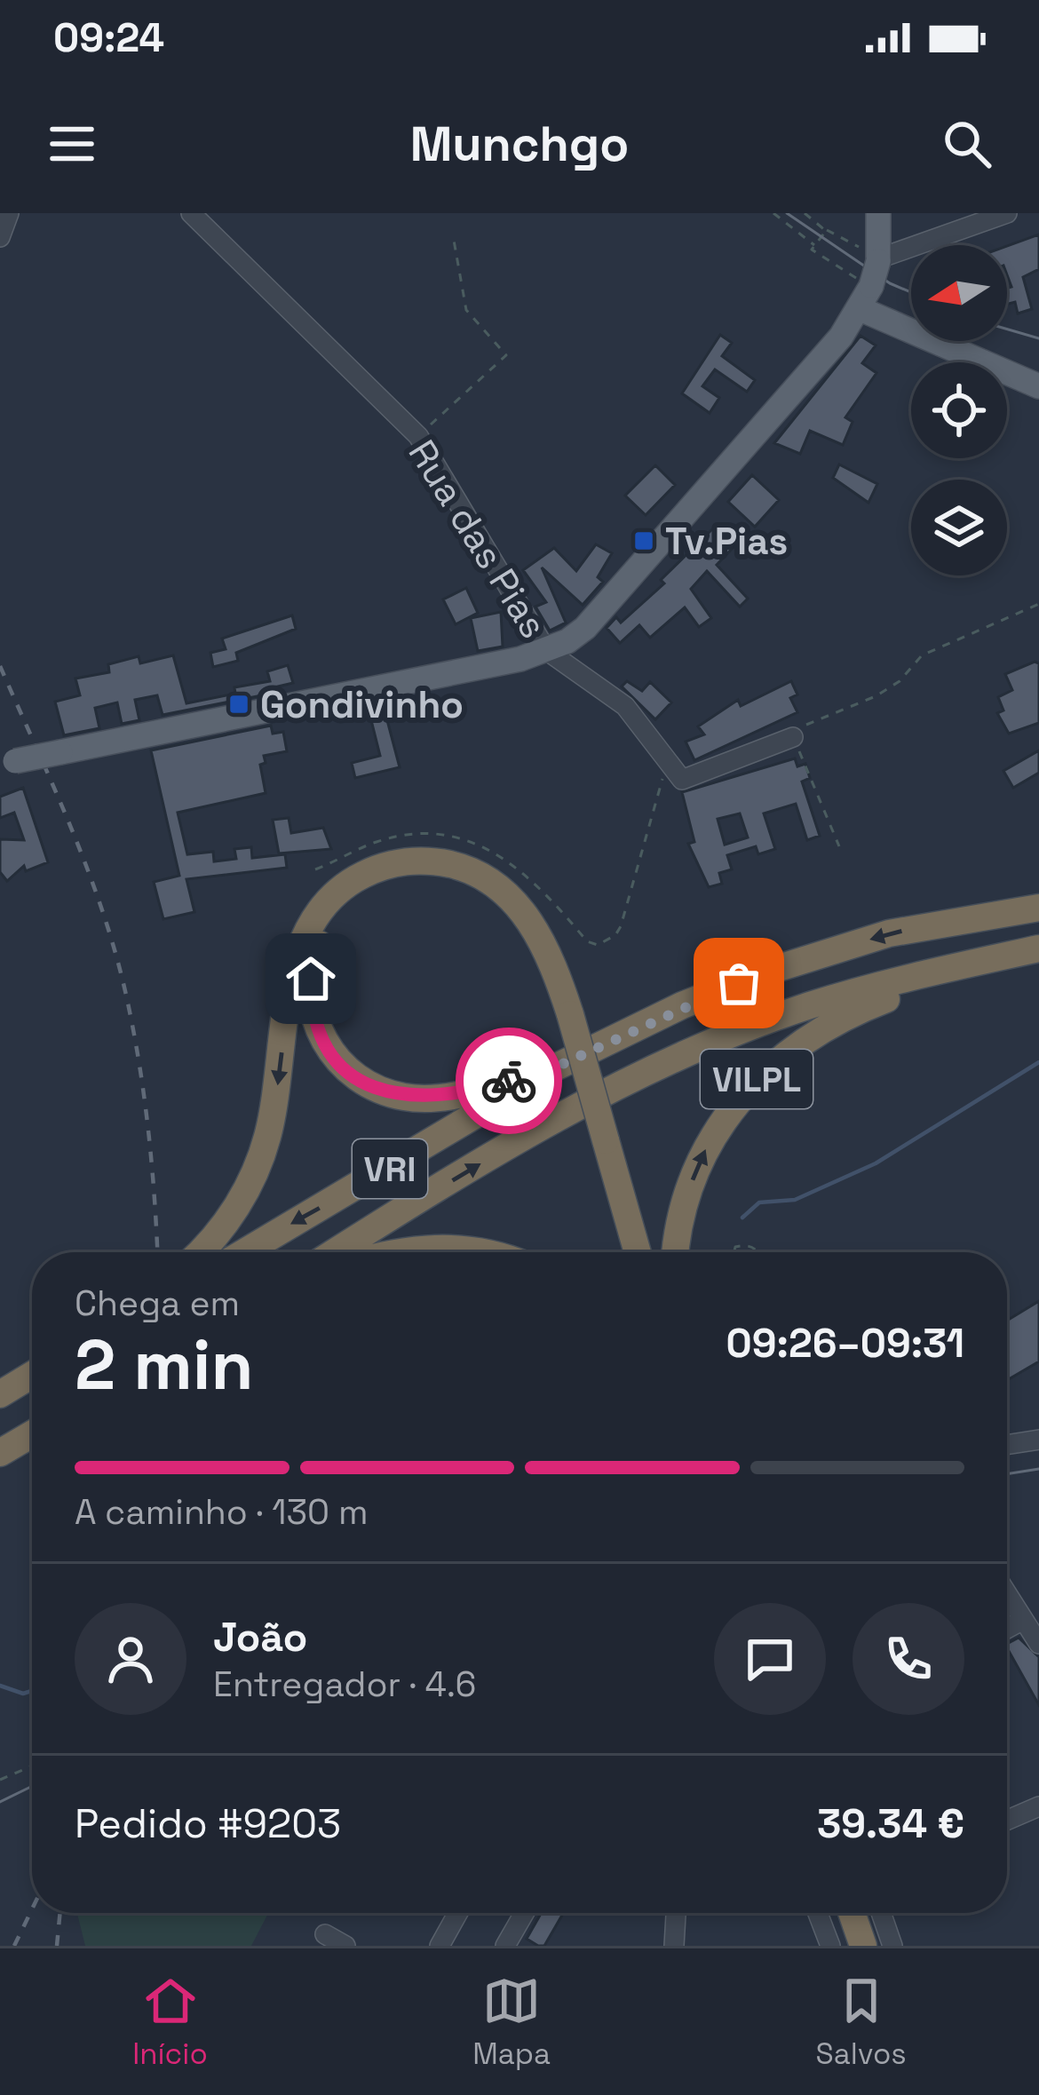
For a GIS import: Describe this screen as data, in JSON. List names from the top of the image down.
{
  "streets": {
    "highway": ["VILPL", "VRI"],
    "street": ["Rua das Pias"]
  },
  "crossings": [
    ["VILPL", "VRI"]
  ],
  "places": {
    "transit": ["Tv.Pias", "Gondivinho"]
  },
  "north": "left",
  "page": {
    "status": "09:24",
    "header": "Munchgo",
    "heading": ["2 min", "Chega em", "09:26–09:31"],
    "panel": [
      "João",
      "Entregador · 4.6",
      "Pedido #9203",
      "39.34 €"
    ],
    "bar": "A caminho · 130 m",
    "tabs": ["Início", "Mapa", "Salvos"]
  }
}
